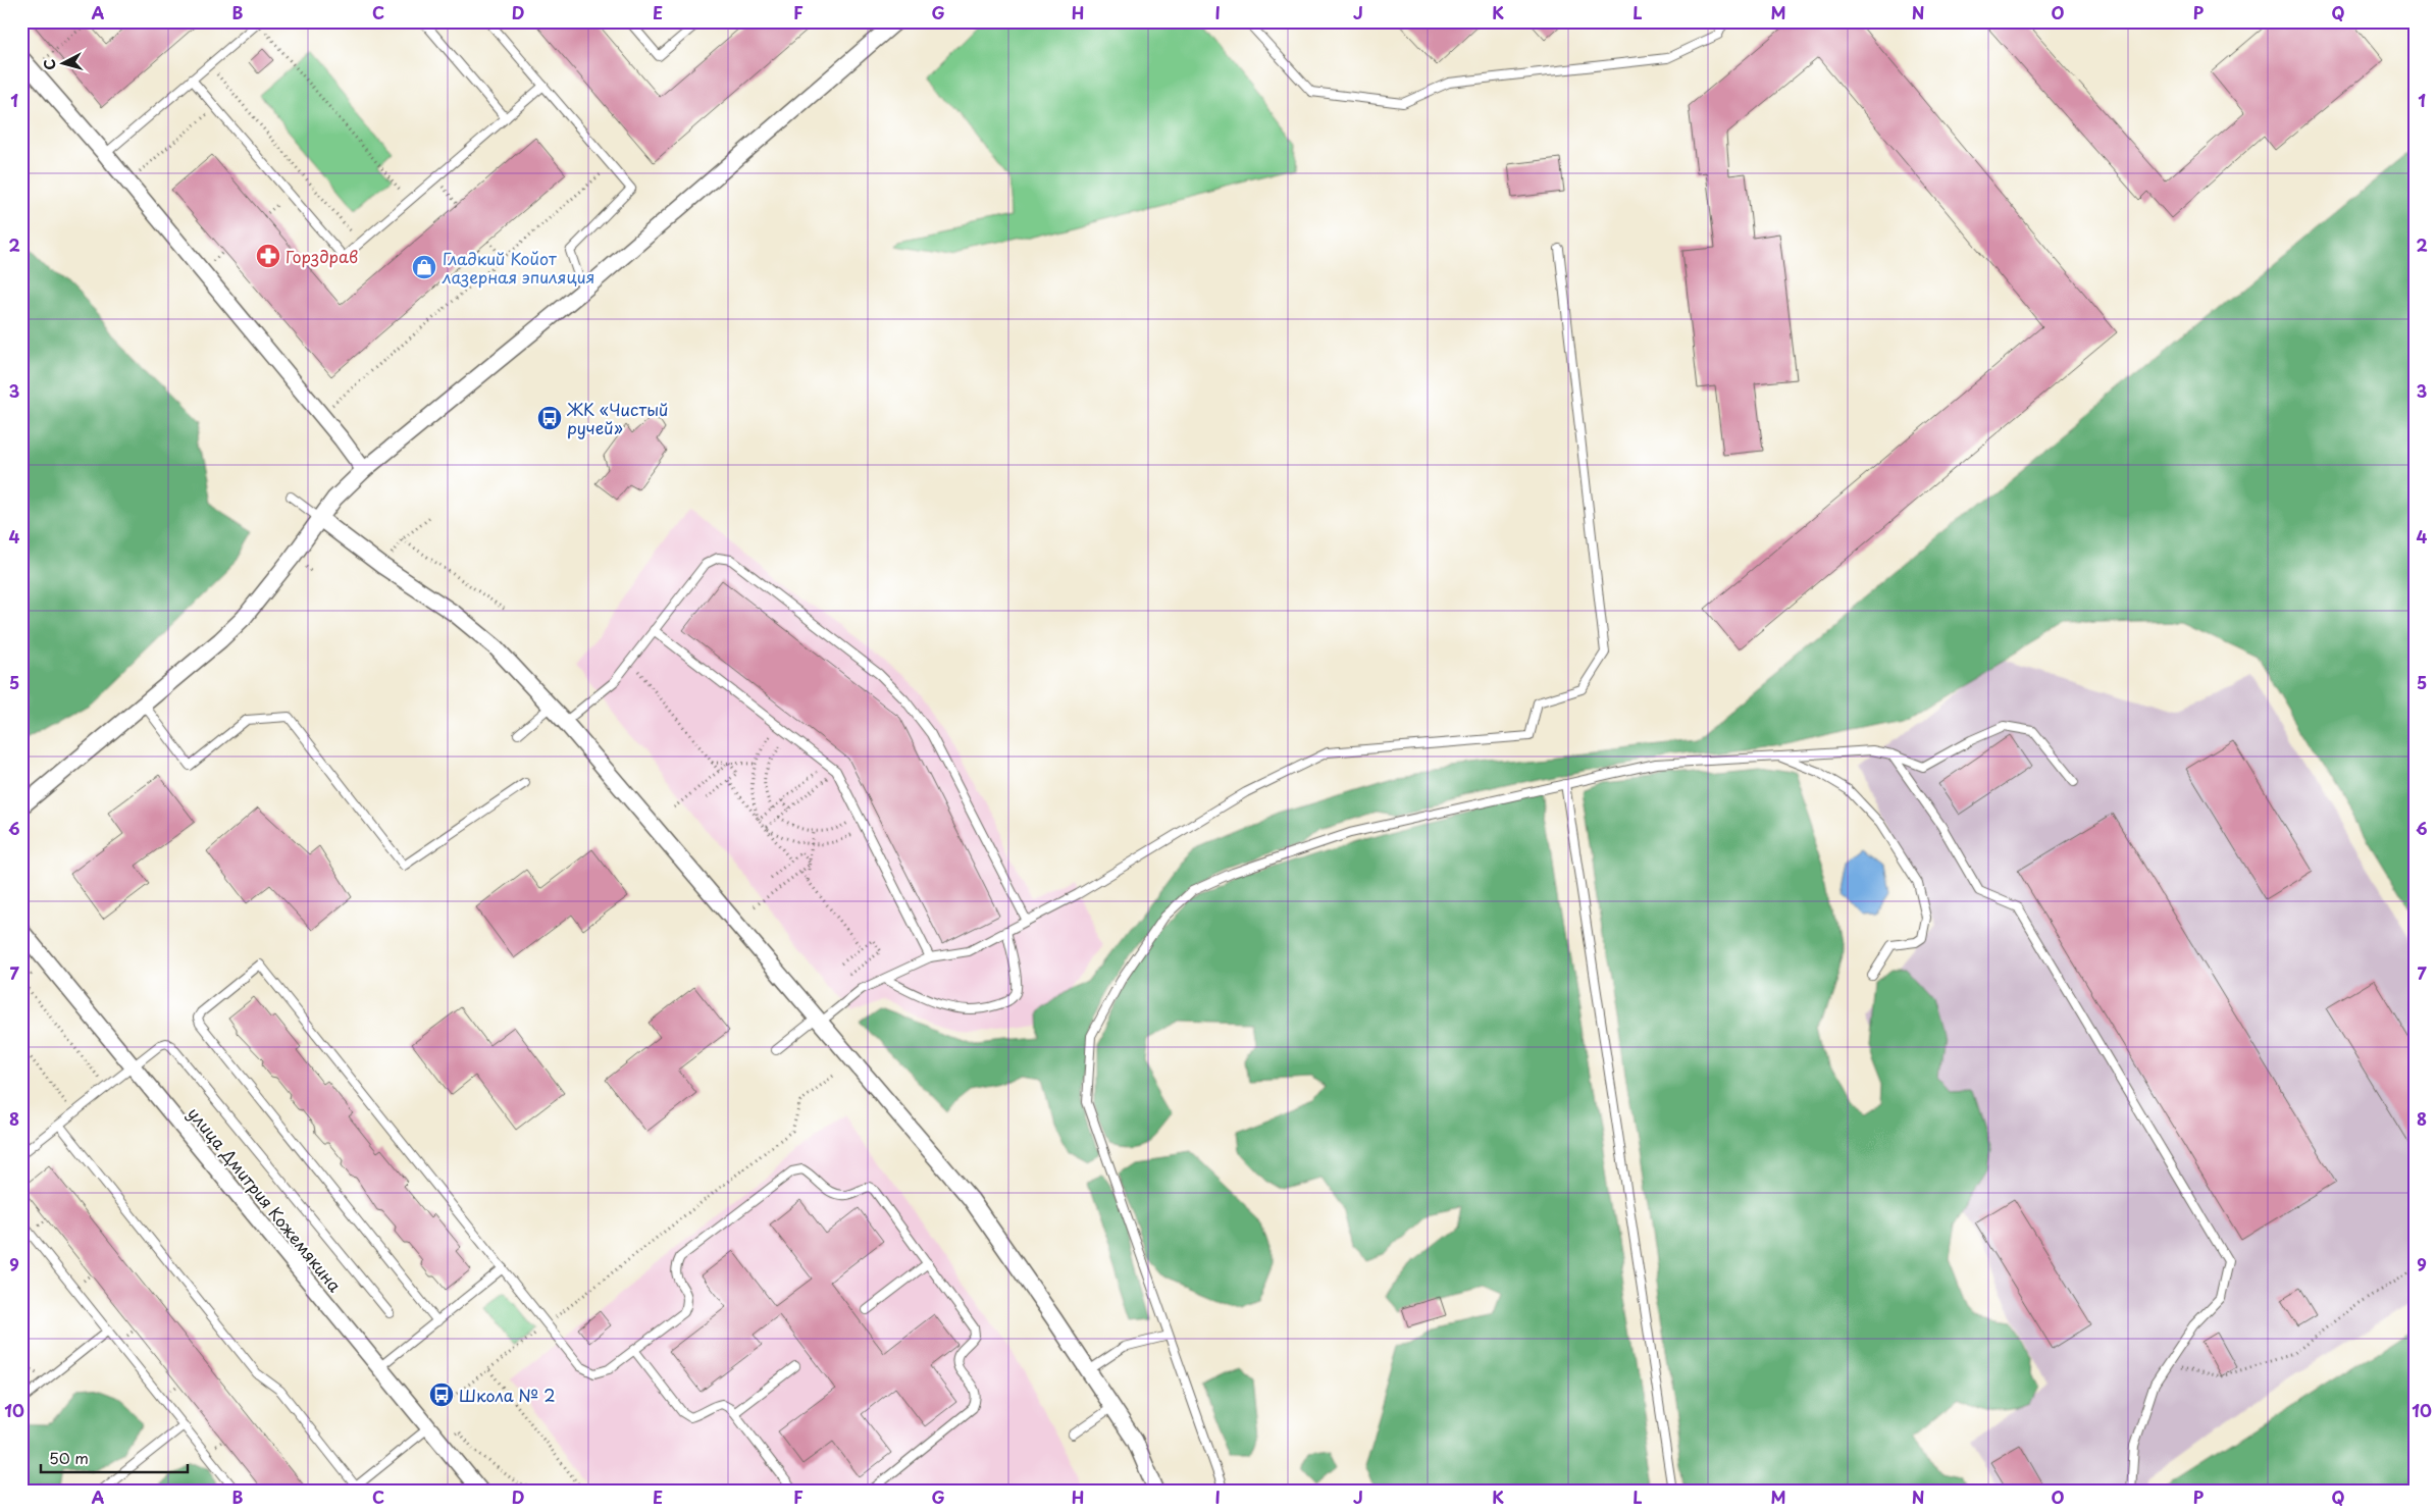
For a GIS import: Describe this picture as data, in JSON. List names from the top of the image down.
{
  "streets": {
    "street": ["улица Дмитрия Кожемякина"]
  },
  "places": {
    "pharmacy": ["Горздрав"],
    "shop": ["Гладкий Койот лазерная эпиляция"],
    "bus stop": ["ЖК «Чистый ручей»", "Школа № 2"]
  },
  "scale_bar": "50 m",
  "north": "left",
  "grid": {
    "columns": [
      "A",
      "B",
      "C",
      "D",
      "E",
      "F",
      "G",
      "H",
      "I",
      "J",
      "K",
      "L",
      "M",
      "N",
      "O",
      "P",
      "Q"
    ],
    "rows": [
      "1",
      "2",
      "3",
      "4",
      "5",
      "6",
      "7",
      "8",
      "9",
      "10"
    ]
  }
}
